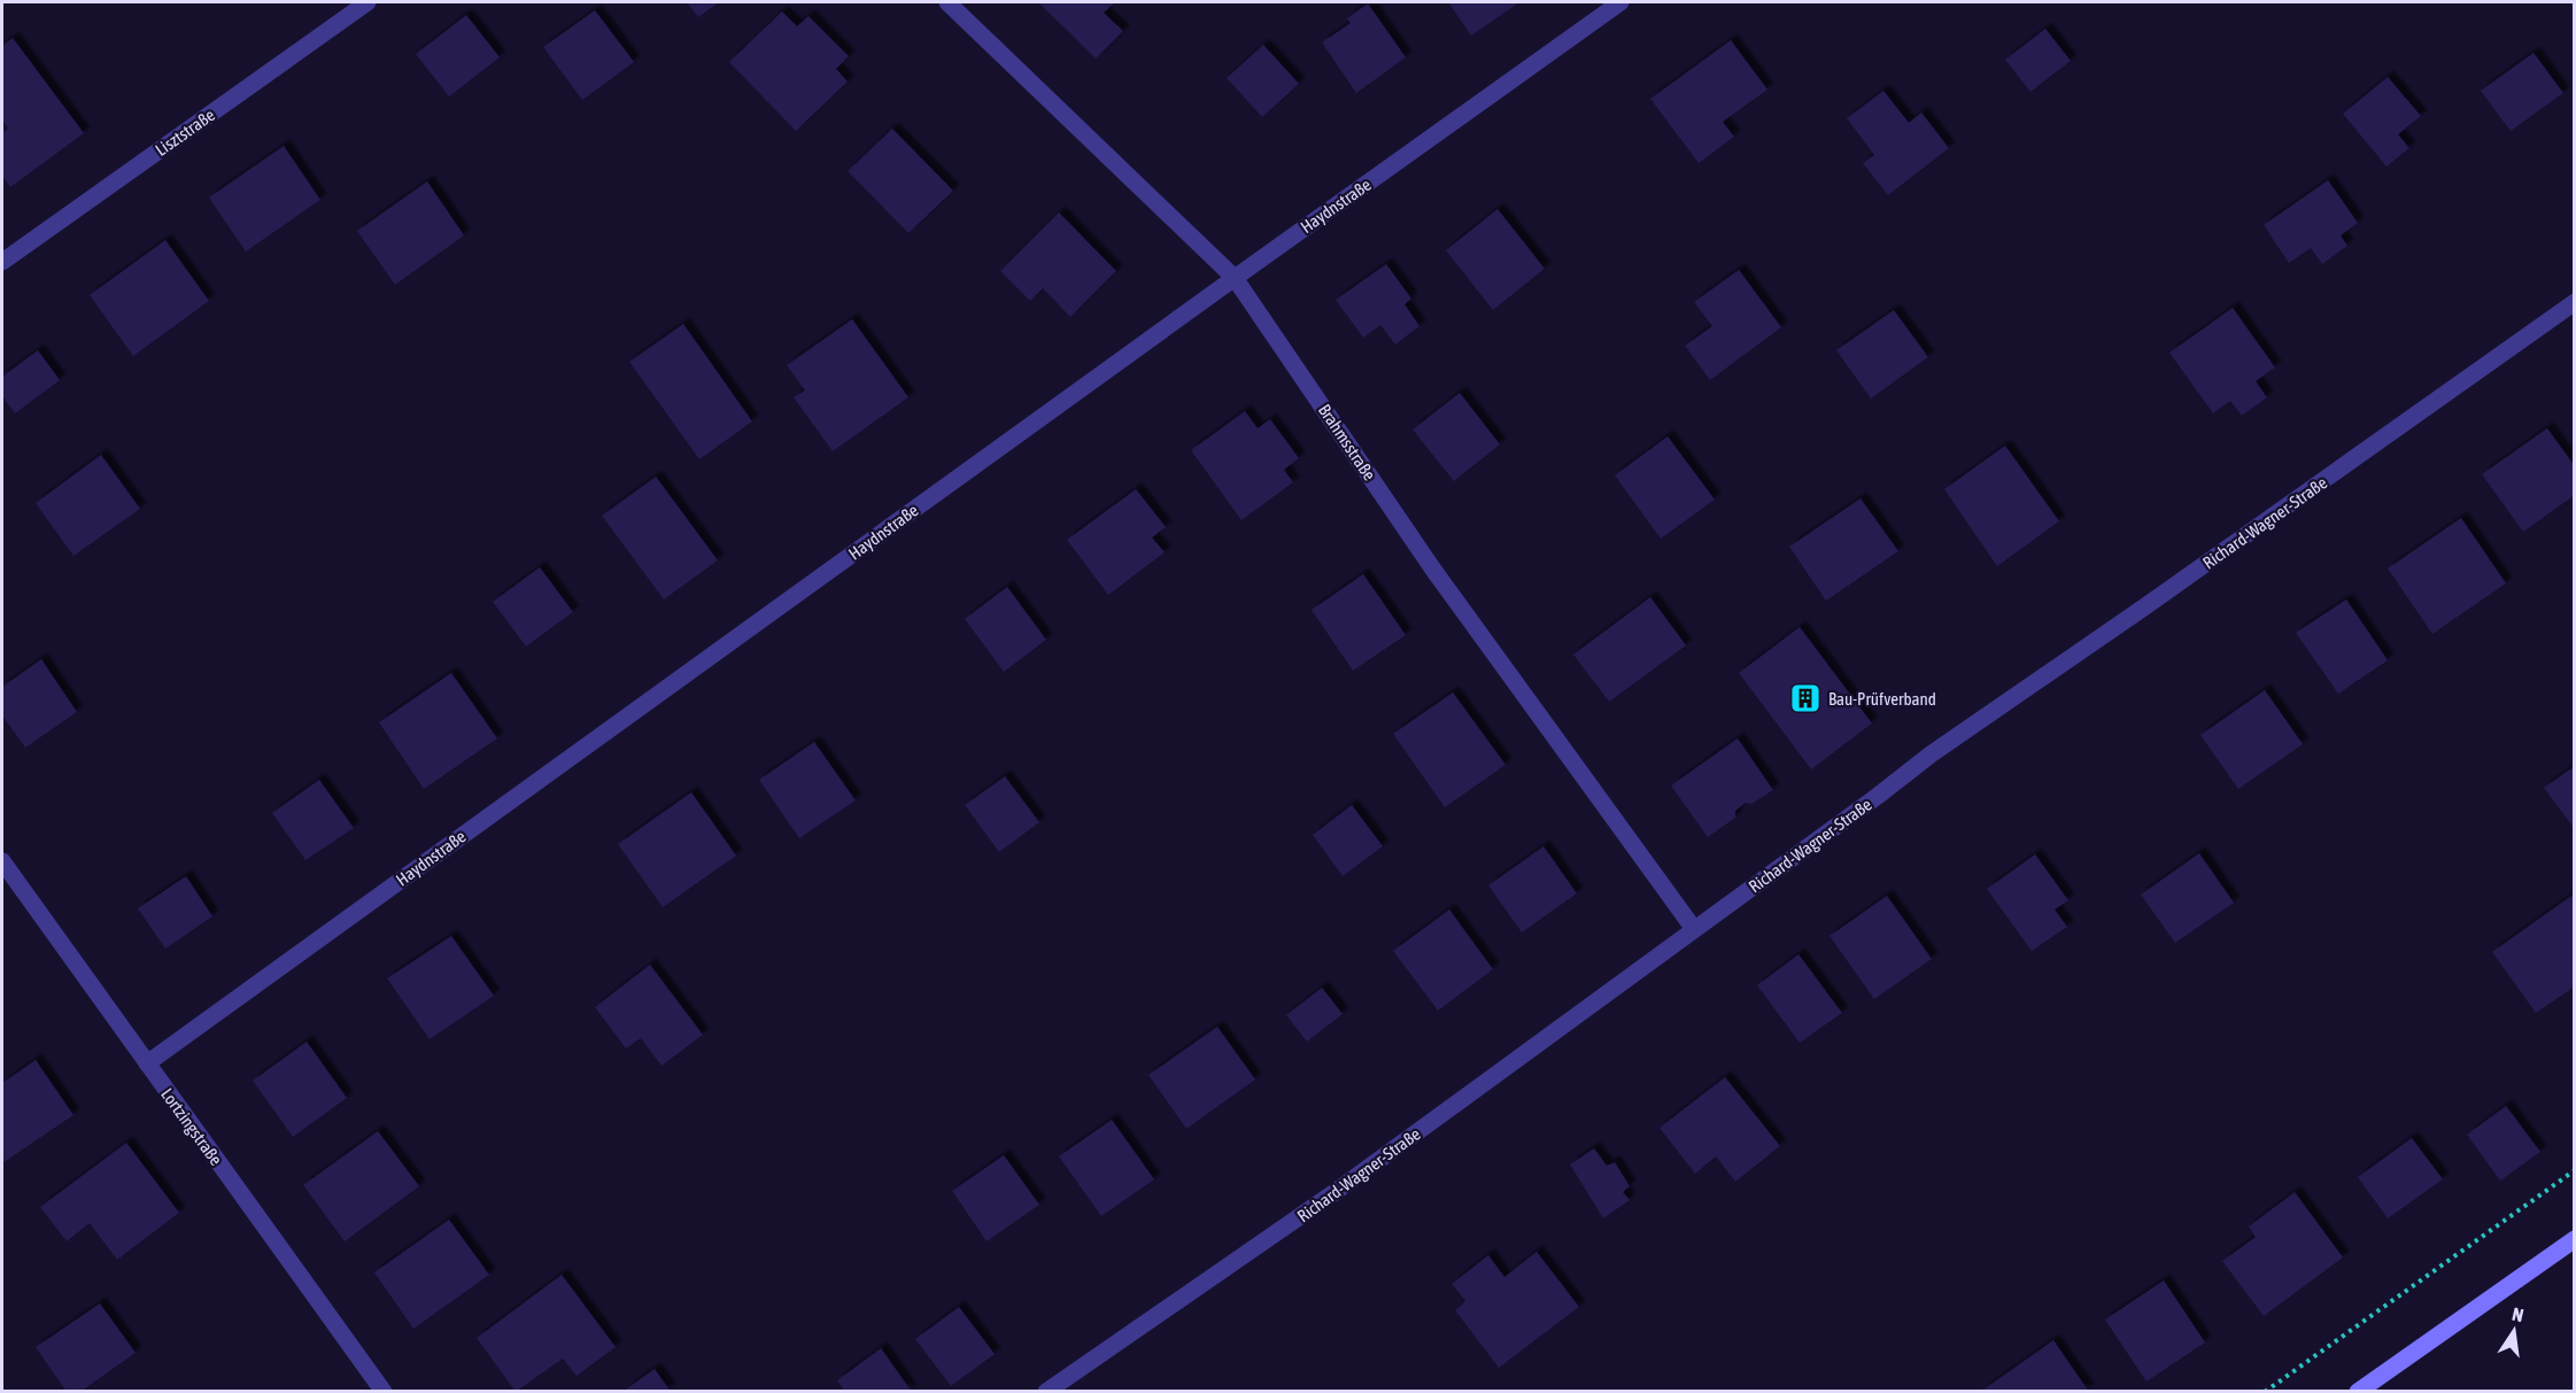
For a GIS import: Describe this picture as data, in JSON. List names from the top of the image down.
{
  "streets": {
    "street": [
      "Lisztstraße",
      "Haydnstraße",
      "Brahmsstraße",
      "Richard-Wagner-Straße",
      "Lortzingstraße"
    ]
  },
  "crossings": [
    ["Haydnstraße", "Brahmsstraße"],
    ["Haydnstraße", "Lortzingstraße"],
    ["Brahmsstraße", "Richard-Wagner-Straße"]
  ],
  "places": {
    "building": ["Bau-Prüfverband"]
  },
  "north": "top"
}
